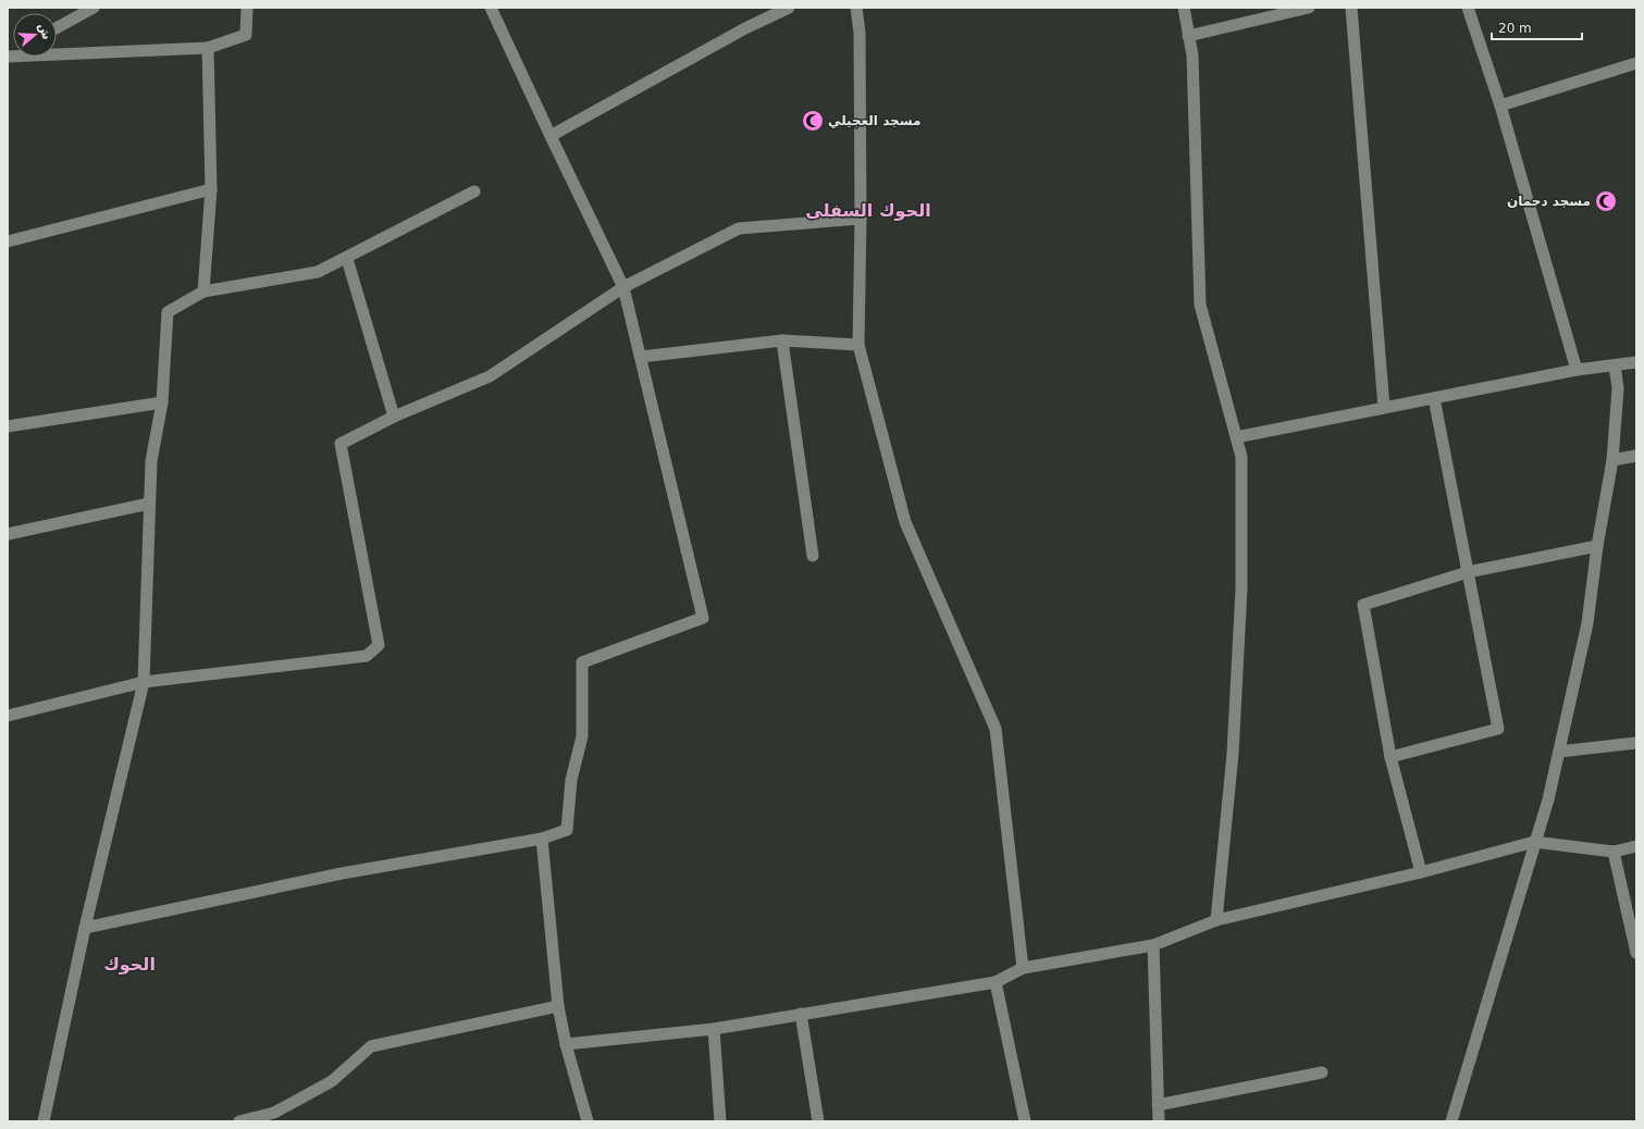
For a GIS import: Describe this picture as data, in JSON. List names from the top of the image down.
{
  "districts": ["الحوك السفلى", "الحوك"],
  "places": {
    "mosque": ["مسجد العجيلي", "مسجد دحمان"]
  },
  "scale_bar": "20 m",
  "north": "right"
}
